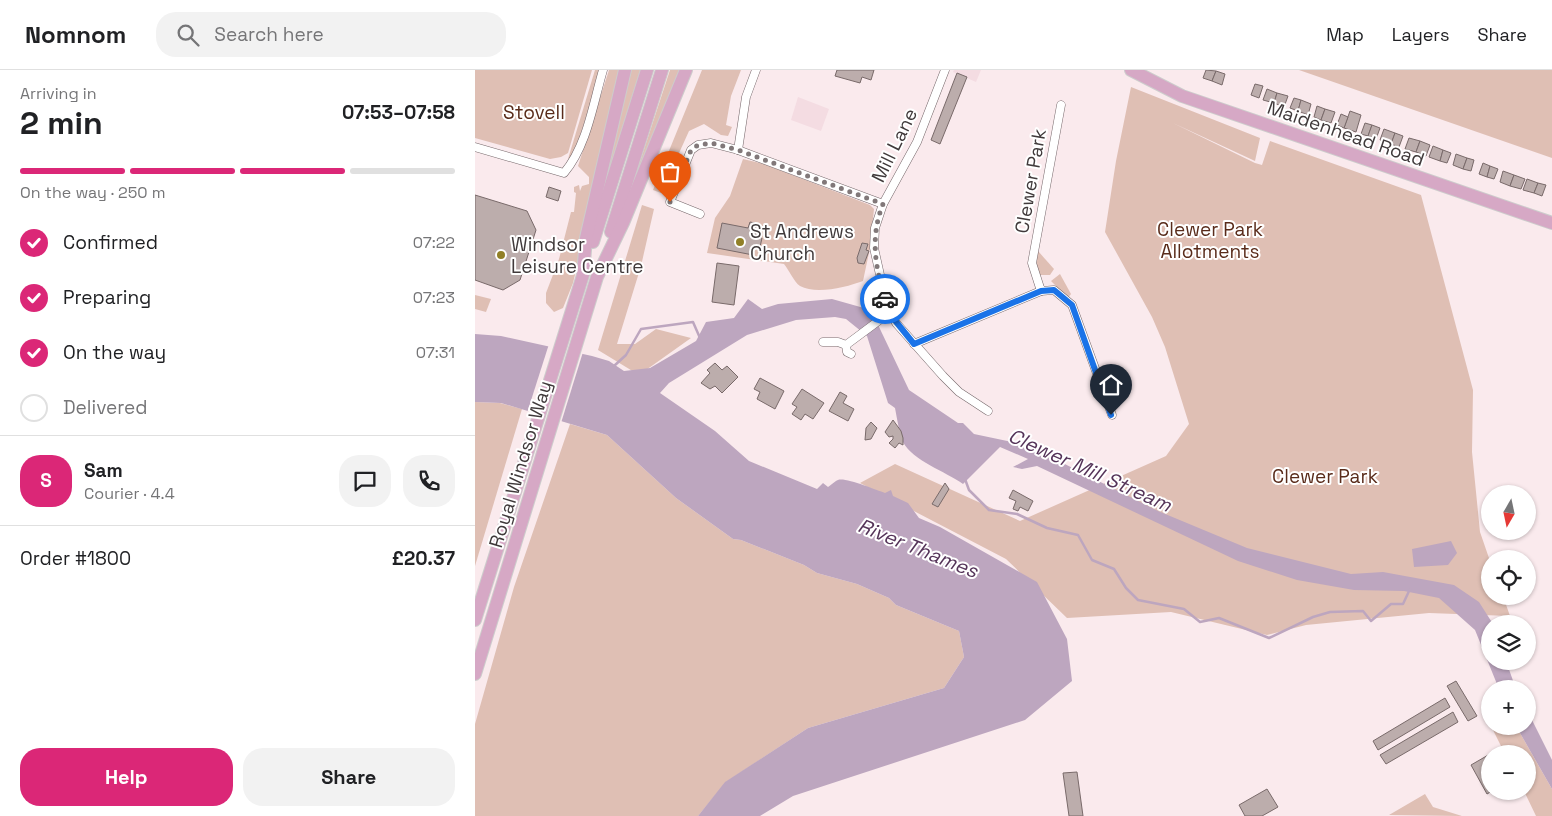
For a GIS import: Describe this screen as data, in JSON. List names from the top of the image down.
{
  "streets": {
    "main road": ["Maidenhead Road", "Royal Windsor Way"],
    "street": ["Mill Lane", "Clewer Park"]
  },
  "water": ["Clewer Mill Stream", "River Thames"],
  "parks": ["Stovell", "Clewer Park Allotments", "Clewer Park"],
  "places": ["St Andrews Church", "Windsor Leisure Centre"],
  "north": "bottom",
  "page": {
    "header": "Nomnom",
    "search": "Search here",
    "nav": ["Map", "Layers", "Share"],
    "heading": ["2 min", "Arriving in", "07:53–07:58"],
    "panel": [
      "Sam",
      "Courier · 4.4",
      "Order #1800",
      "£20.37"
    ],
    "bar": "On the way · 250 m",
    "list": [
      ["Confirmed", "07:22"],
      ["Preparing", "07:23"],
      ["On the way", "07:31"],
      "Delivered"
    ],
    "round": "S",
    "map_buttons": ["+", "−"],
    "buttons": ["Help", "Share"]
  }
}
